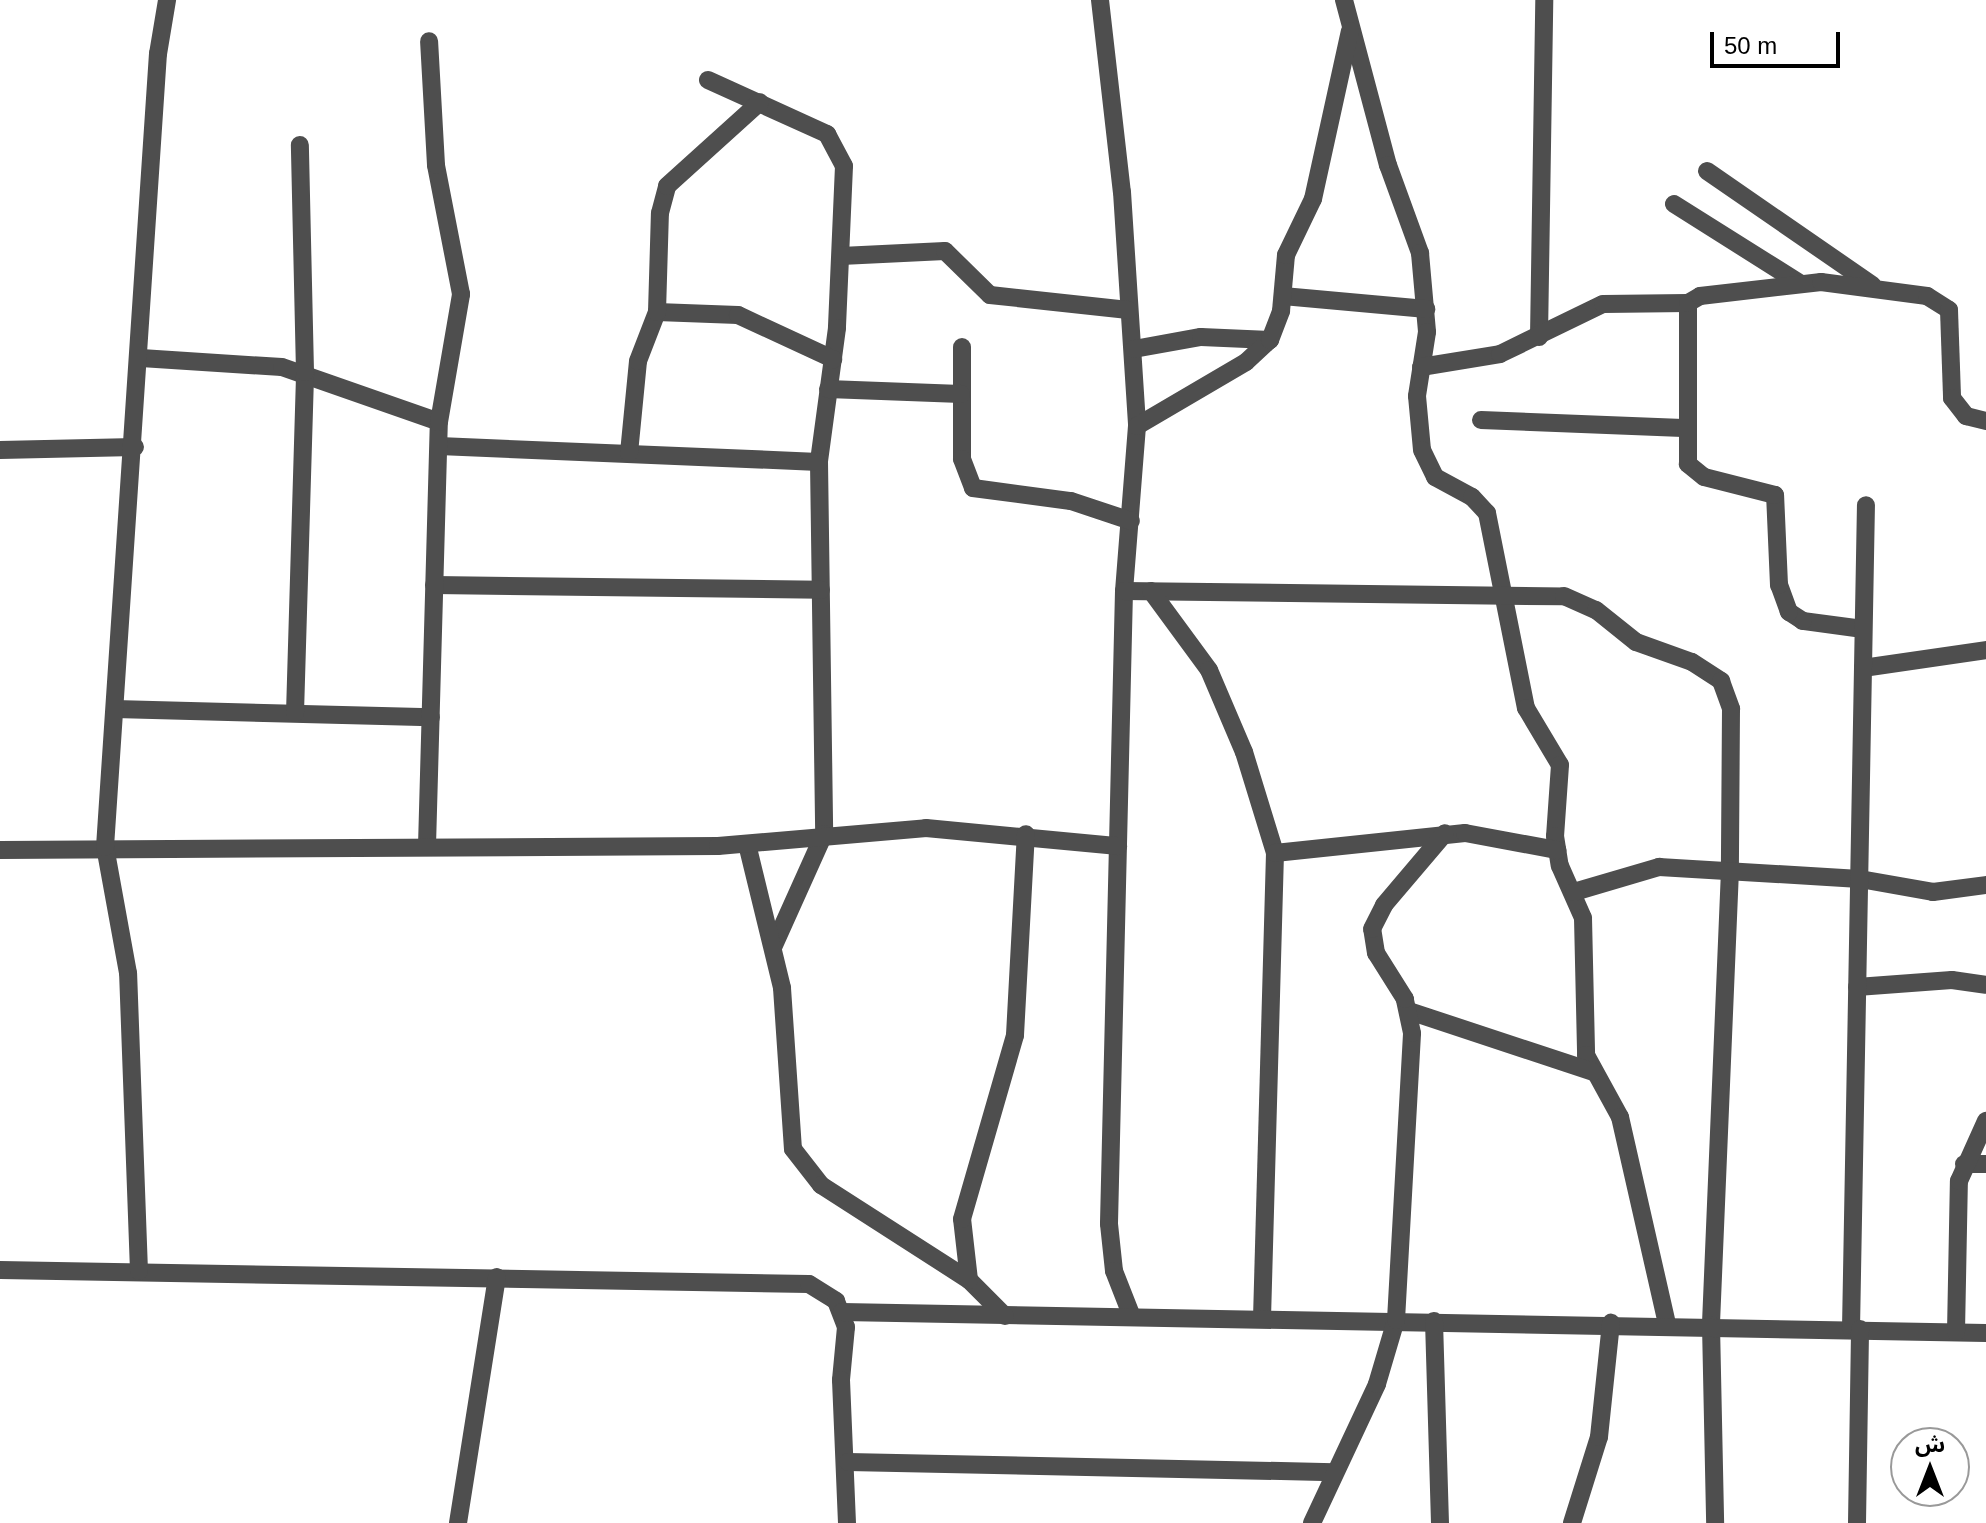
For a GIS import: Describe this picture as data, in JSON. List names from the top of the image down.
{
  "scale_bar": "50 m",
  "north": "top"
}
